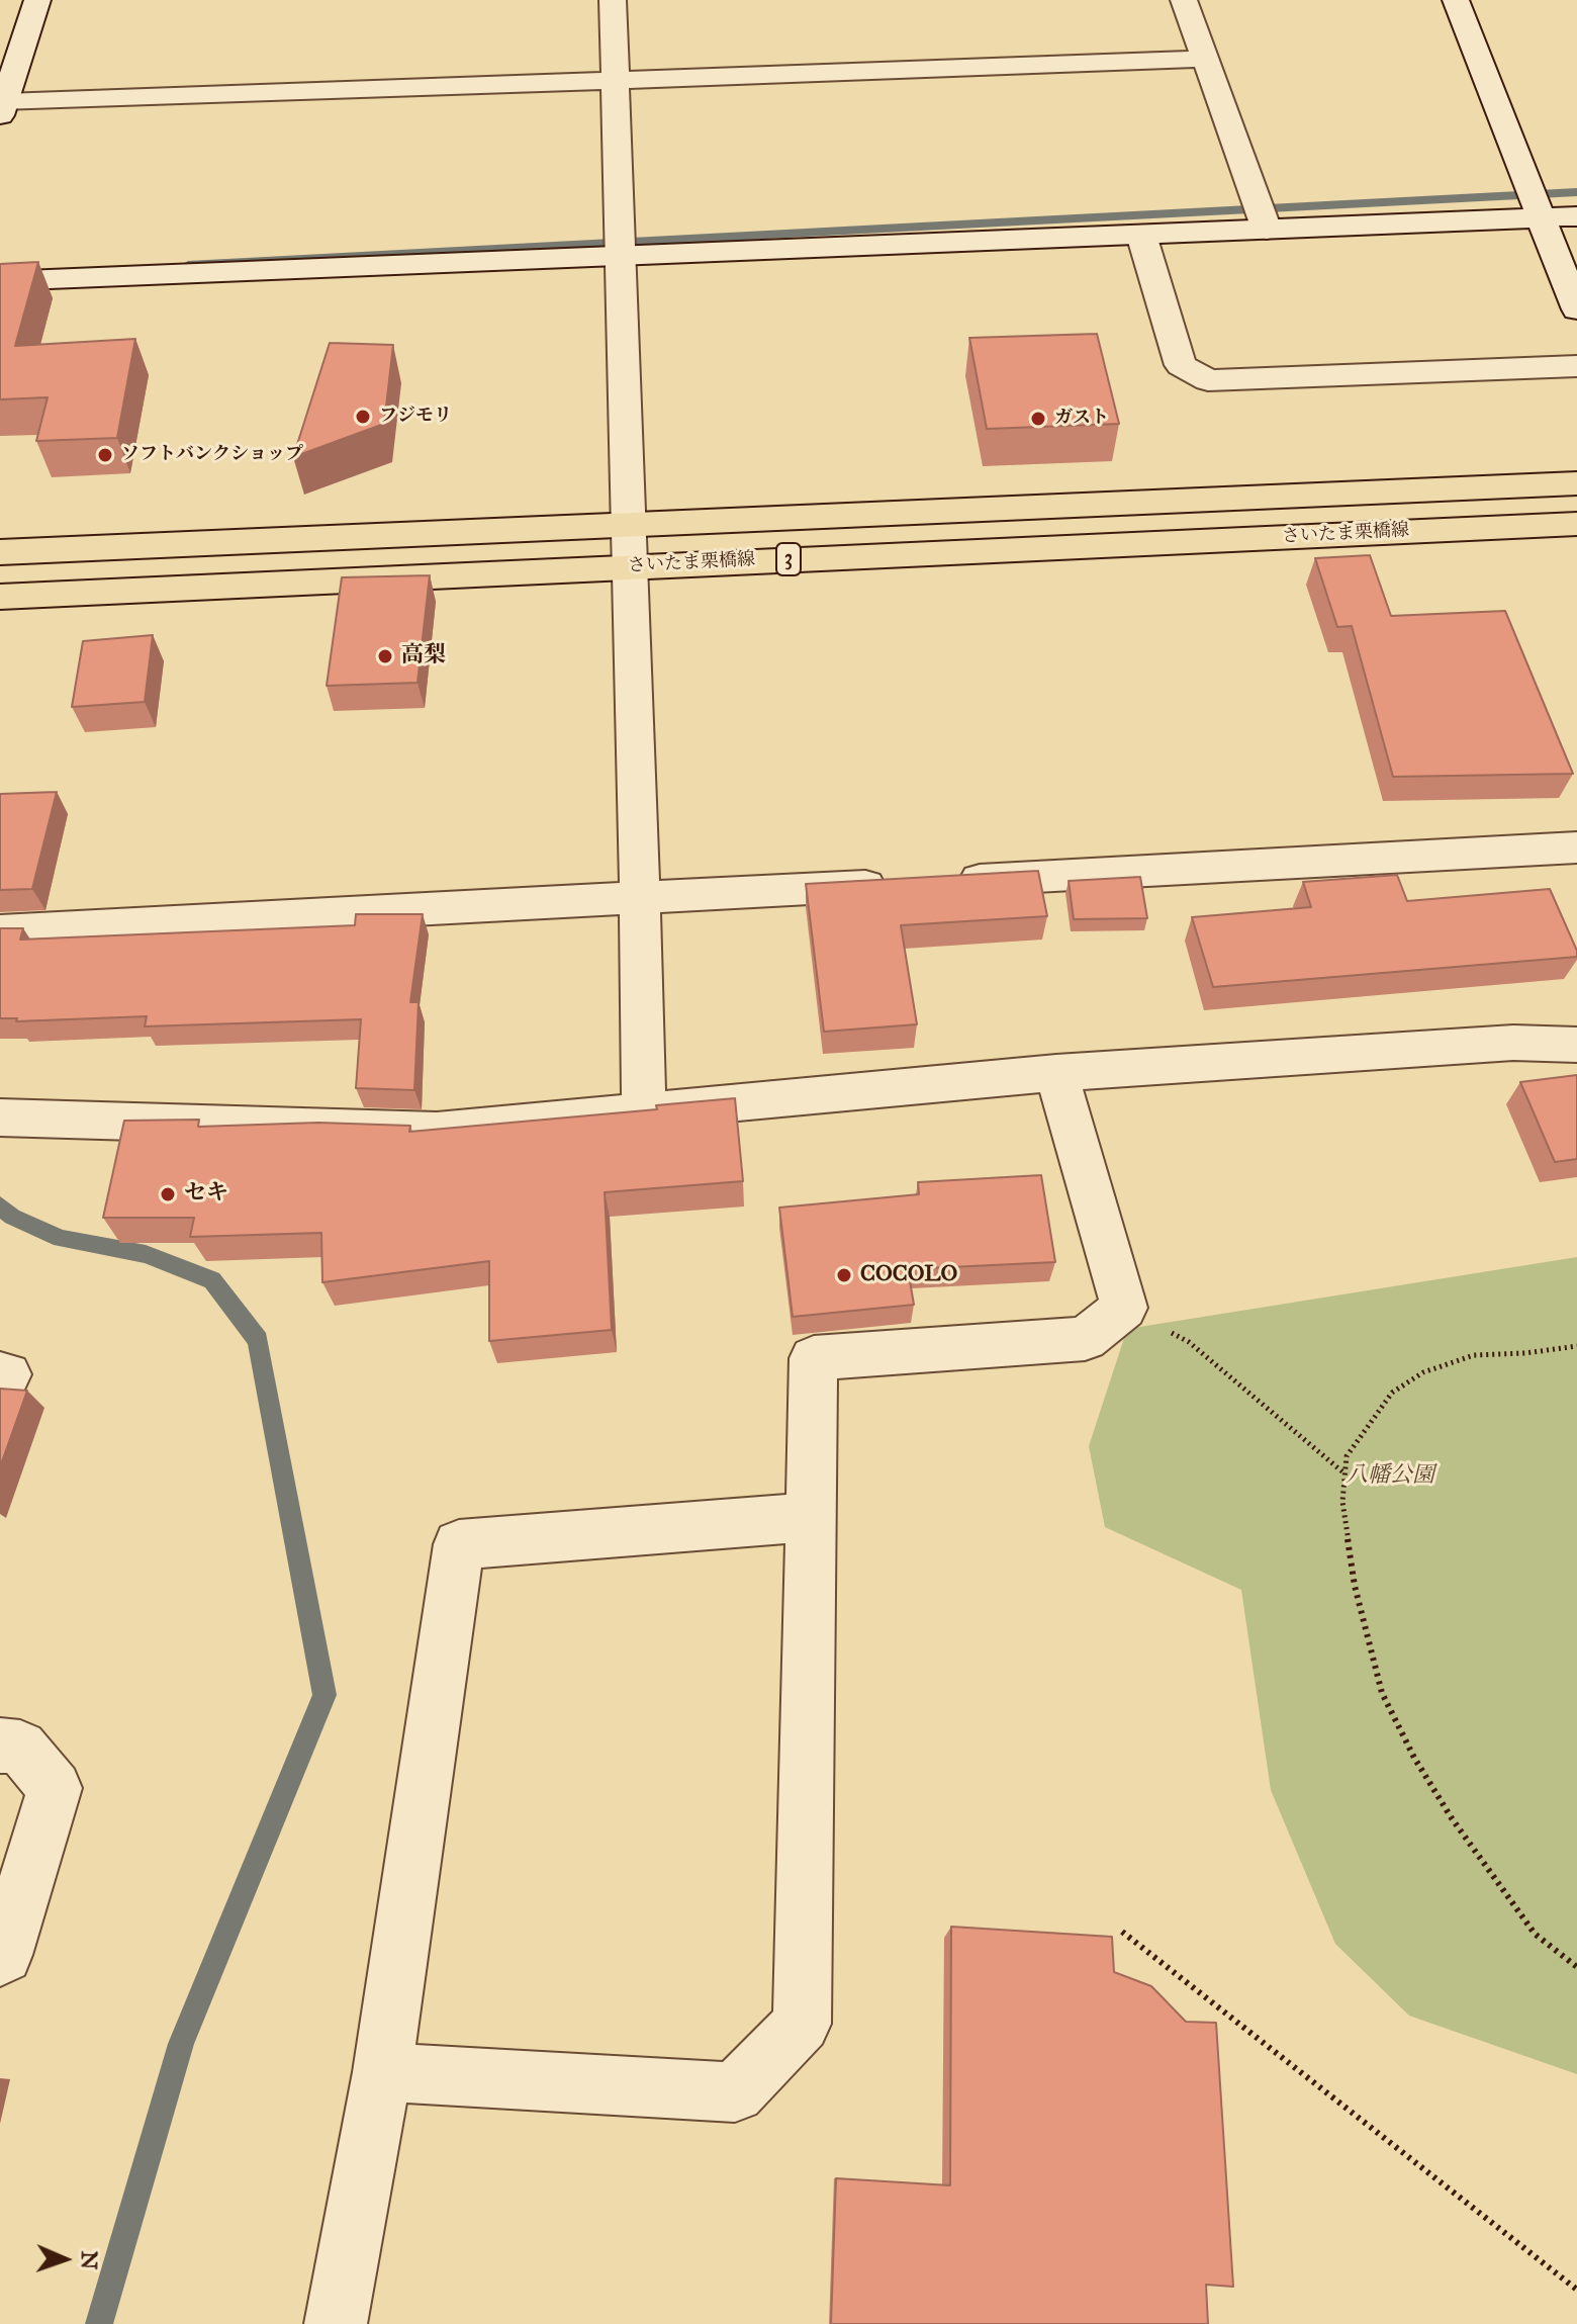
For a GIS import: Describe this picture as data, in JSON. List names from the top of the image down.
{
  "streets": {
    "main road": ["さいたま栗橋線", "3"]
  },
  "parks": ["八幡公園"],
  "places": [
    "フジモリ",
    "ガスト",
    "ソフトバンクショップ",
    "高梨",
    "セキ",
    "COCOLO"
  ],
  "north": "right"
}
